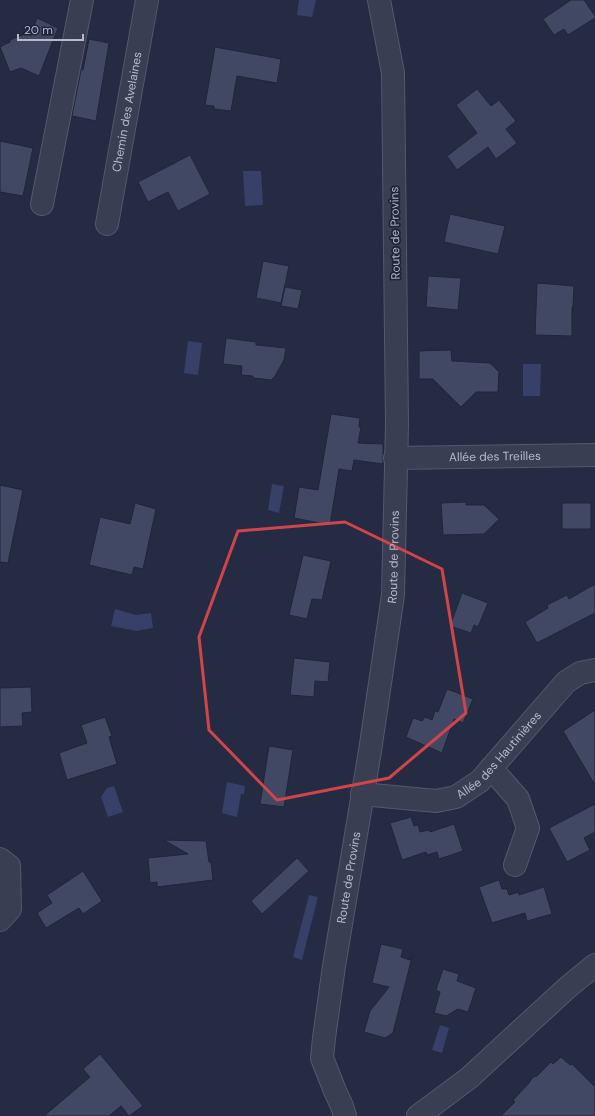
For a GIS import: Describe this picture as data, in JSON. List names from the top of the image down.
{
  "streets": {
    "street": [
      "Chemin des Avelaines",
      "Route de Provins",
      "Allée des Treilles",
      "Allée des Hautinières"
    ]
  },
  "crossings": [
    ["Route de Provins", "Allée des Treilles"],
    ["Route de Provins", "Allée des Hautinières"]
  ],
  "scale_bar": "20 m"
}
